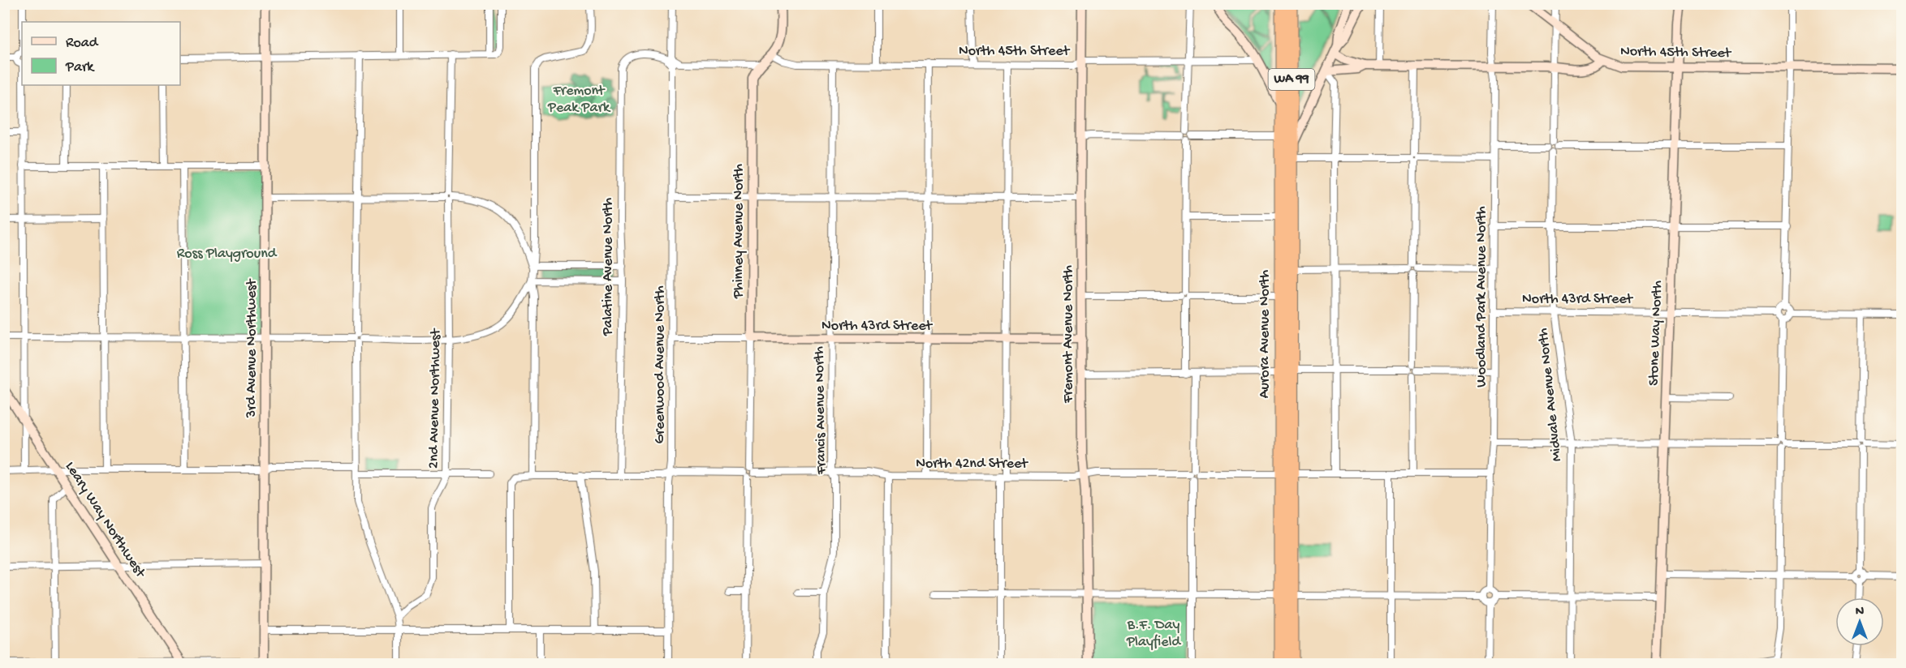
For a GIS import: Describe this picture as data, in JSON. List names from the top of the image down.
{
  "streets": {
    "highway": ["WA 99", "Aurora Avenue North"],
    "main road": [
      "North 45th Street",
      "Phinney Avenue North",
      "North 43rd Street",
      "Stone Way North",
      "Fremont Avenue North",
      "3rd Avenue Northwest",
      "Leary Way Northwest"
    ],
    "street": [
      "Palatine Avenue North",
      "Woodland Park Avenue North",
      "Greenwood Avenue North",
      "Midvale Avenue North",
      "2nd Avenue Northwest",
      "Francis Avenue North",
      "North 42nd Street"
    ]
  },
  "crossings": [
    ["North 45th Street", "Phinney Avenue North"],
    ["North 45th Street", "Woodland Park Avenue North"],
    ["North 45th Street", "Stone Way North"],
    ["North 45th Street", "Fremont Avenue North"],
    ["North 45th Street", "Francis Avenue North"],
    ["Phinney Avenue North", "North 43rd Street"],
    ["Phinney Avenue North", "North 42nd Street"],
    ["Palatine Avenue North", "Greenwood Avenue North"],
    ["Woodland Park Avenue North", "North 43rd Street"],
    ["Woodland Park Avenue North", "North 42nd Street"],
    ["North 43rd Street", "Stone Way North"],
    ["North 43rd Street", "Fremont Avenue North"],
    ["North 43rd Street", "Greenwood Avenue North"],
    ["North 43rd Street", "Midvale Avenue North"],
    ["North 43rd Street", "Francis Avenue North"],
    ["Fremont Avenue North", "North 42nd Street"],
    ["Aurora Avenue North", "North 42nd Street"],
    ["Francis Avenue North", "North 42nd Street"]
  ],
  "parks": ["Fremont Peak Park", "Ross Playground", "B.F. Day Playfield"],
  "legend": ["Road", "Park"],
  "north": "top"
}
